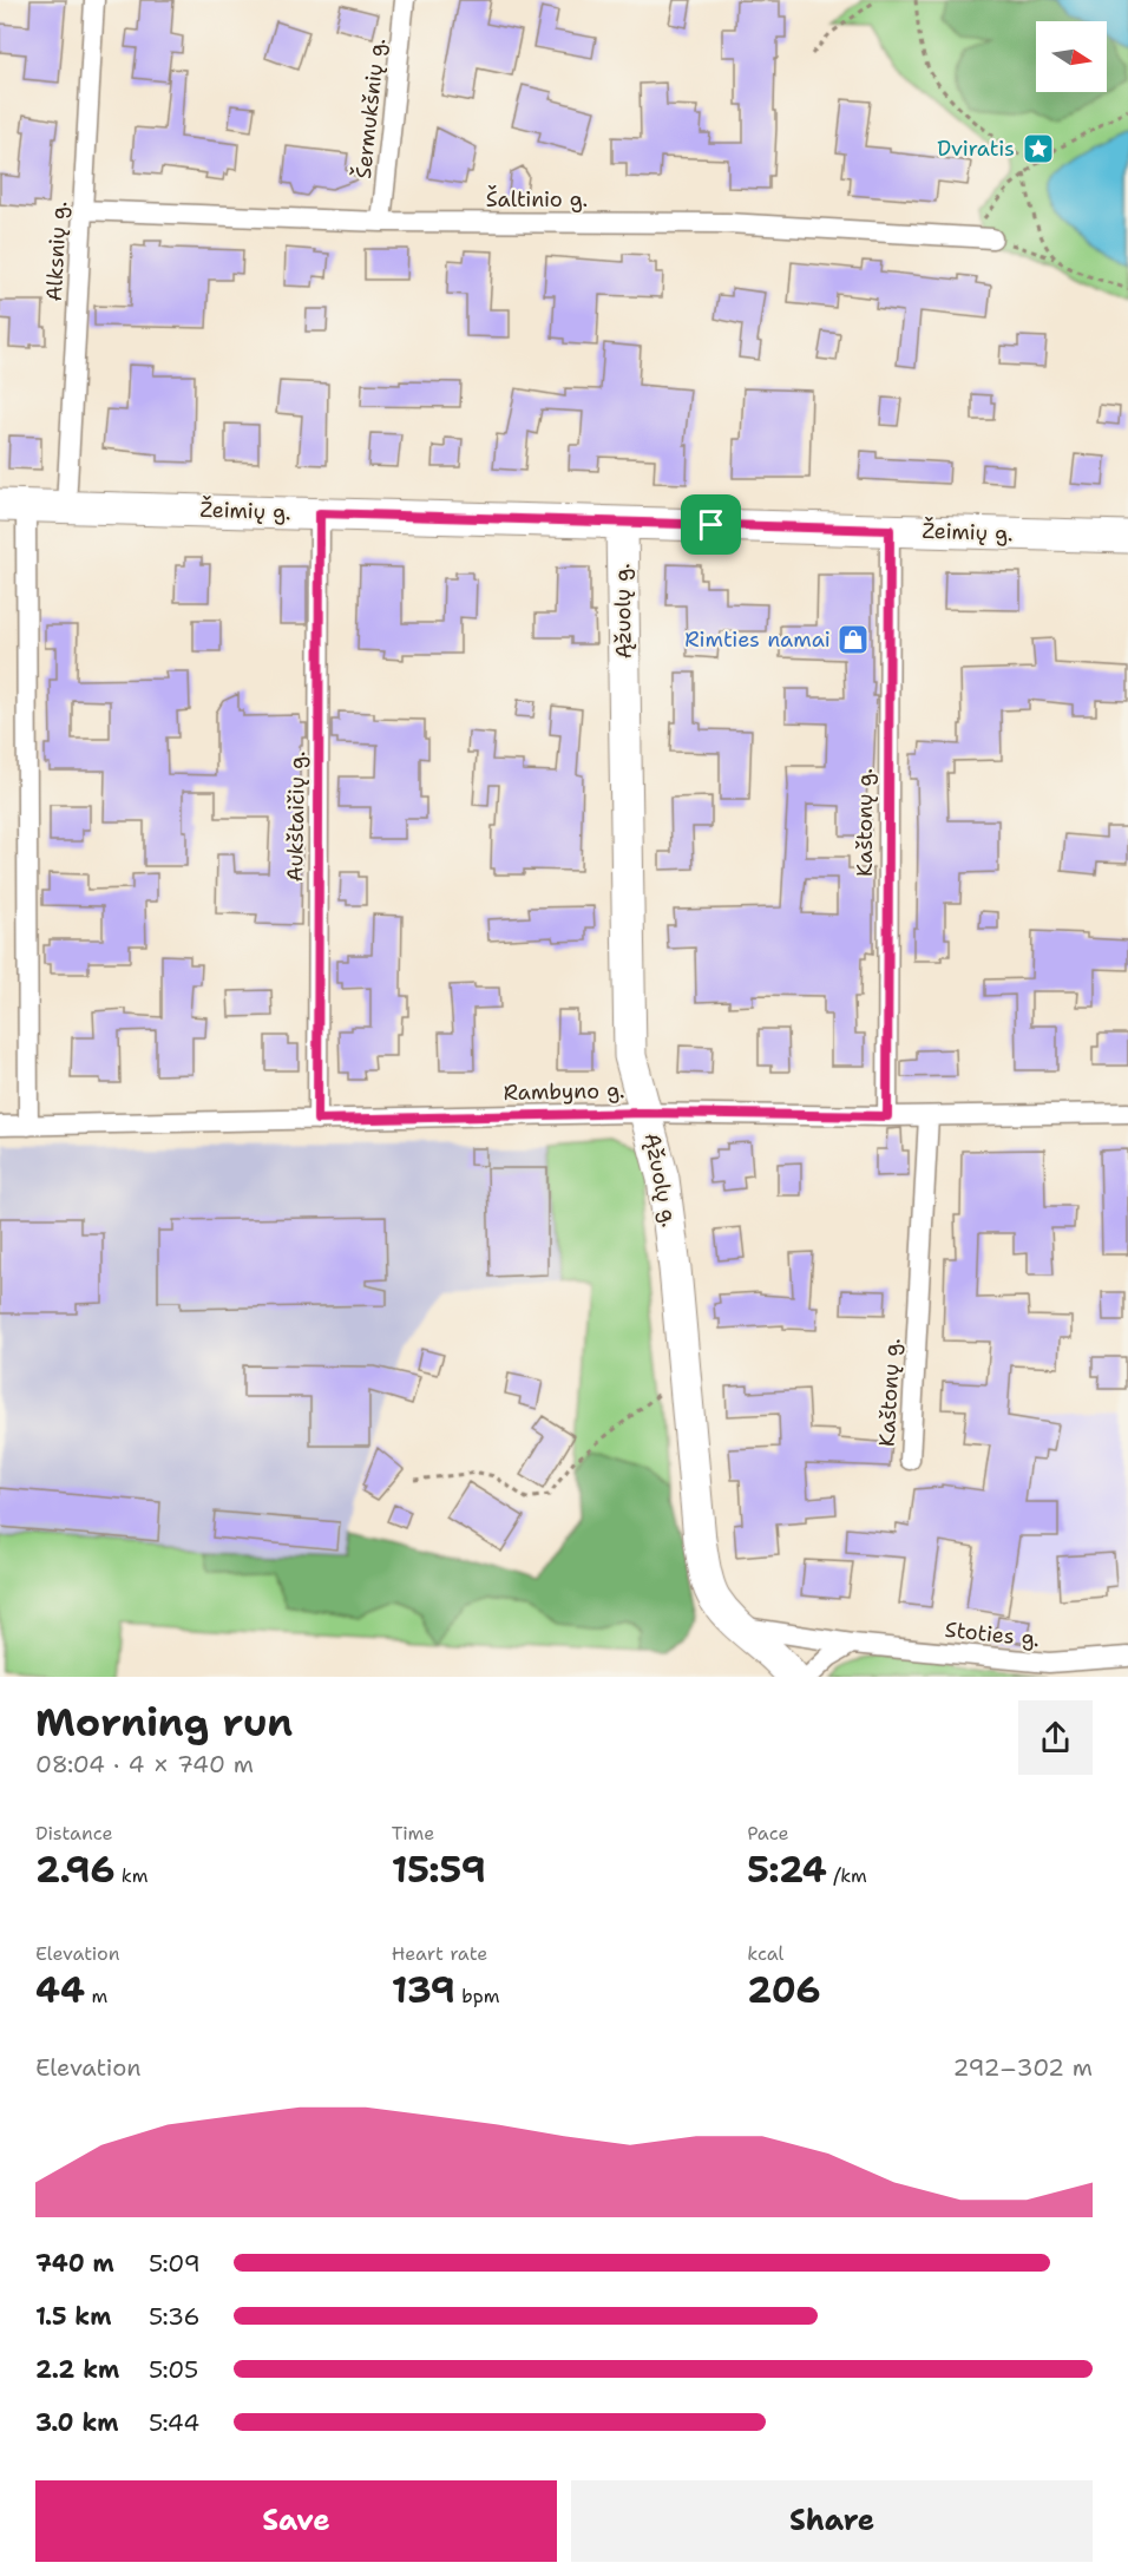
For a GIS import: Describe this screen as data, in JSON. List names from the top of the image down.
{
  "streets": {
    "main road": ["Žeimių g.", "Ąžuolų g."],
    "street": [
      "Šermukšnių g.",
      "Šaltinio g.",
      "Alksnių g.",
      "Aukštaičių g.",
      "Kaštonų g.",
      "Rambyno g.",
      "Stoties g."
    ]
  },
  "crossings": [
    ["Šermukšnių g.", "Šaltinio g."],
    ["Šaltinio g.", "Alksnių g."],
    ["Alksnių g.", "Žeimių g."],
    ["Žeimių g.", "Ąžuolų g."],
    ["Žeimių g.", "Aukštaičių g."],
    ["Žeimių g.", "Kaštonų g."],
    ["Ąžuolų g.", "Rambyno g."],
    ["Ąžuolų g.", "Stoties g."],
    ["Aukštaičių g.", "Rambyno g."],
    ["Kaštonų g.", "Rambyno g."]
  ],
  "places": {
    "place": ["Dviratis"],
    "shop": ["Rimties namai"]
  },
  "north": "right",
  "page": {
    "heading": ["Morning run", "08:04 · 4 × 740 m"],
    "stats": [
      ["Distance", "2.96 km"],
      ["Time", "15:59"],
      ["Pace", "5:24 /km"],
      ["Elevation", "44 m"],
      ["Heart rate", "139 bpm"],
      ["kcal", "206"]
    ],
    "chart": ["Elevation", "292–302 m"],
    "list": [
      {
        "name": "740 m",
        "note": "5:09"
      },
      {
        "name": "1.5 km",
        "note": "5:36"
      },
      {
        "name": "2.2 km",
        "note": "5:05"
      },
      {
        "name": "3.0 km",
        "note": "5:44"
      }
    ],
    "buttons": ["Save", "Share"]
  }
}
